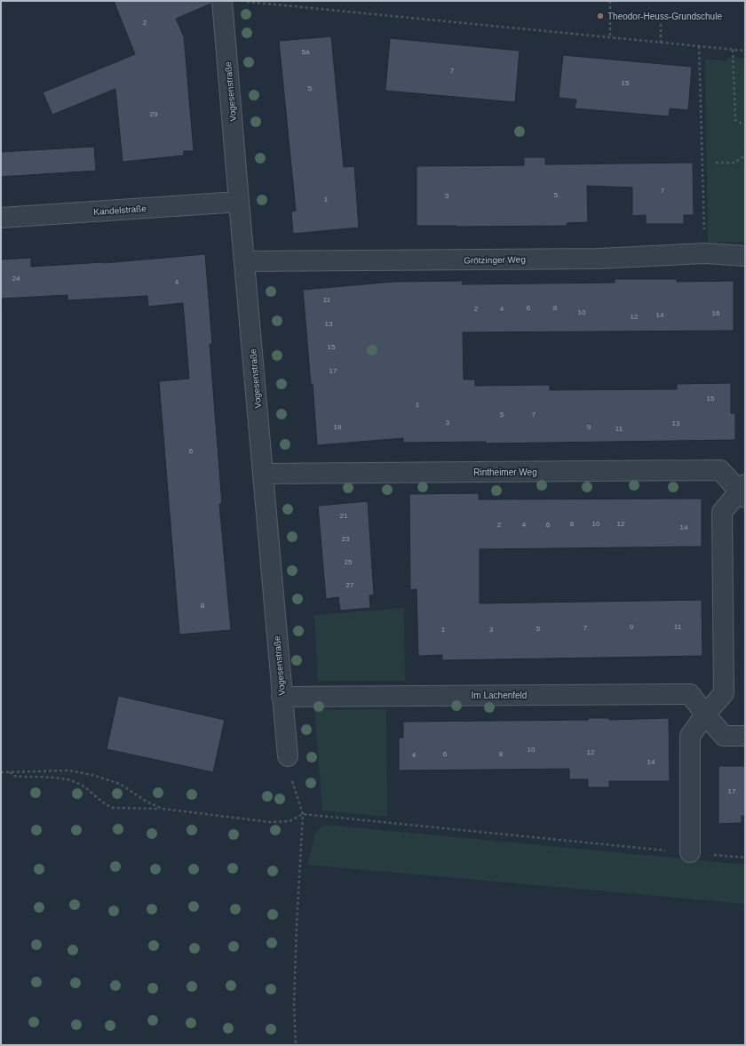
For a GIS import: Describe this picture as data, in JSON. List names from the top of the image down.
{
  "streets": {
    "street": [
      "Vogesenstraße",
      "Kandelstraße",
      "Grötzinger Weg",
      "Rintheimer Weg",
      "Im Lachenfeld"
    ]
  },
  "crossings": [
    ["Vogesenstraße", "Kandelstraße"],
    ["Vogesenstraße", "Grötzinger Weg"],
    ["Vogesenstraße", "Rintheimer Weg"],
    ["Vogesenstraße", "Im Lachenfeld"]
  ],
  "places": ["Theodor-Heuss-Grundschule"],
  "house_numbers": [
    "2",
    "5a",
    "7",
    "15",
    "5",
    "29",
    "7",
    "5",
    "3",
    "1",
    "24",
    "4",
    "11",
    "6",
    "8",
    "2",
    "4",
    "10",
    "16",
    "14",
    "12",
    "13",
    "15",
    "17",
    "15",
    "1",
    "5",
    "7",
    "3",
    "13",
    "19",
    "9",
    "11",
    "6",
    "21",
    "8",
    "10",
    "12",
    "2",
    "4",
    "6",
    "14",
    "23",
    "25",
    "27",
    "8",
    "9",
    "11",
    "7",
    "5",
    "1",
    "3",
    "10",
    "12",
    "6",
    "8",
    "4",
    "14",
    "17"
  ]
}
